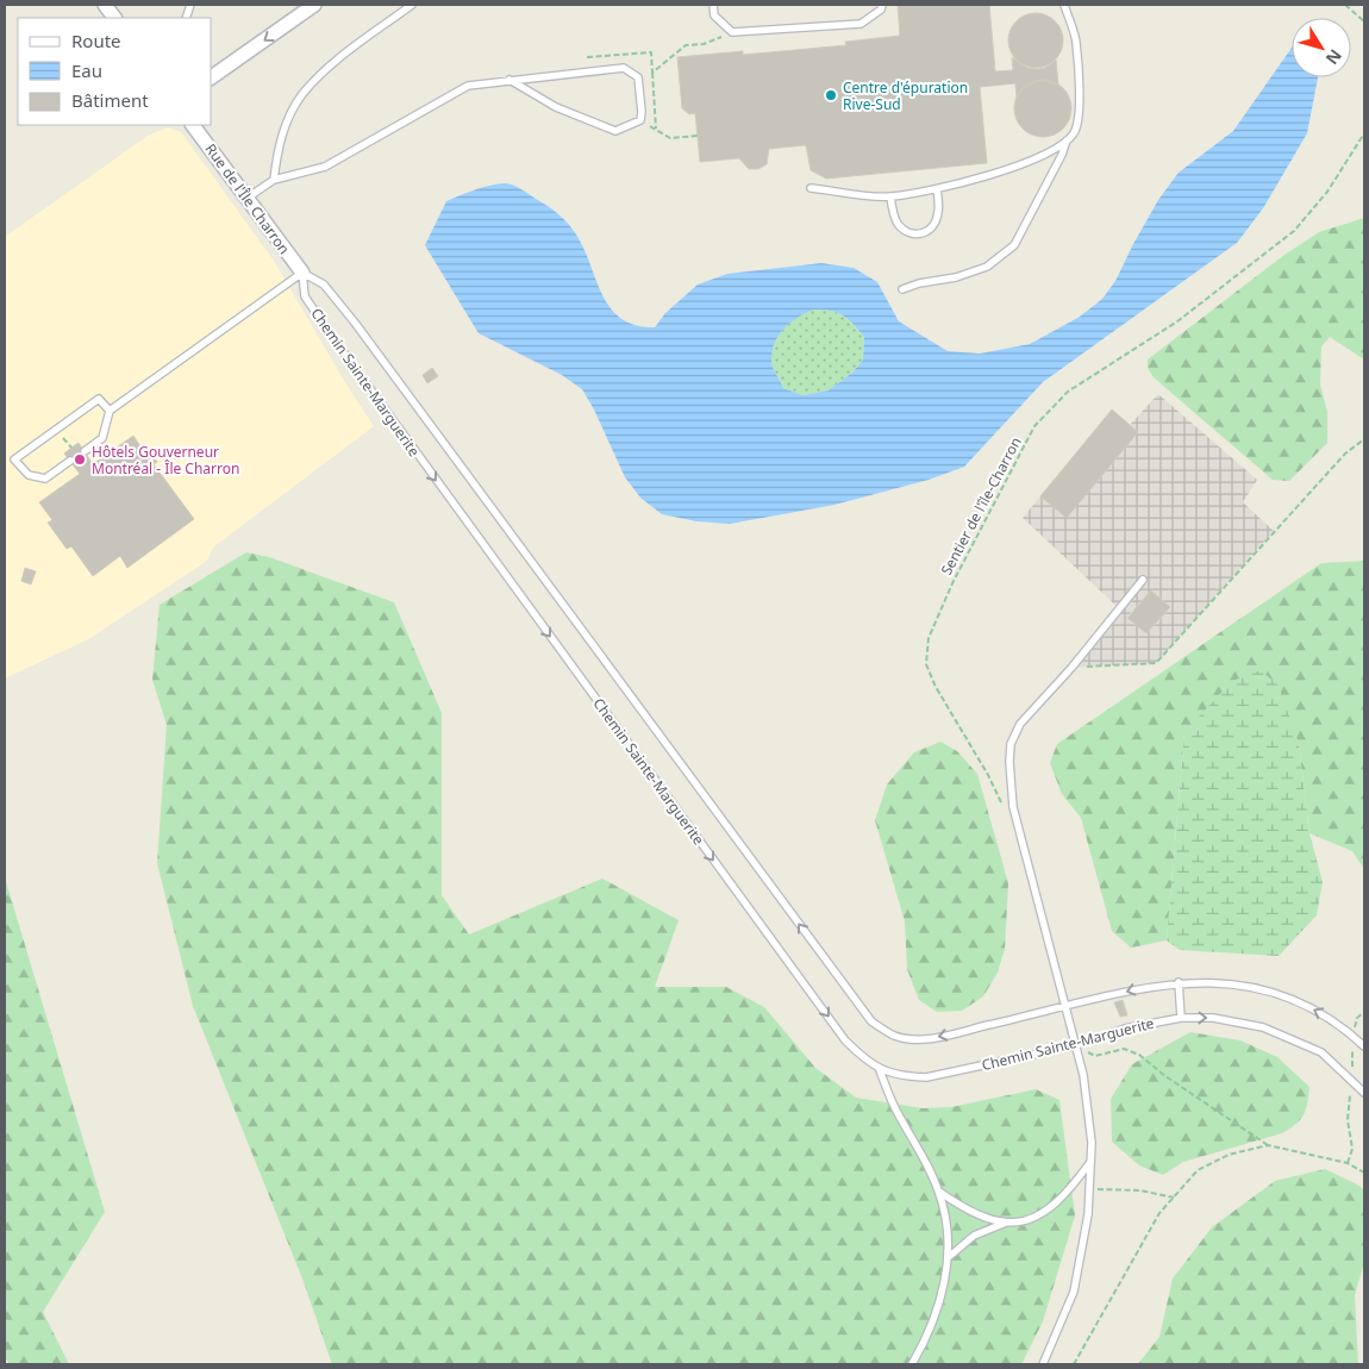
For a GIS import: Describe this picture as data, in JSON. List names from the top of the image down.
{
  "streets": {
    "street": ["Rue de l'Île Charron"],
    "lane": ["Chemin Sainte-Marguerite"],
    "path": ["Sentier de l'île-Charron"]
  },
  "crossings": [
    ["Rue de l'Île Charron", "Chemin Sainte-Marguerite"]
  ],
  "places": ["Centre d'épuration Rive-Sud", "Hôtels Gouverneur Montréal - Île Charron"],
  "legend": ["Route", "Eau", "Bâtiment"],
  "north": "bottom right"
}
